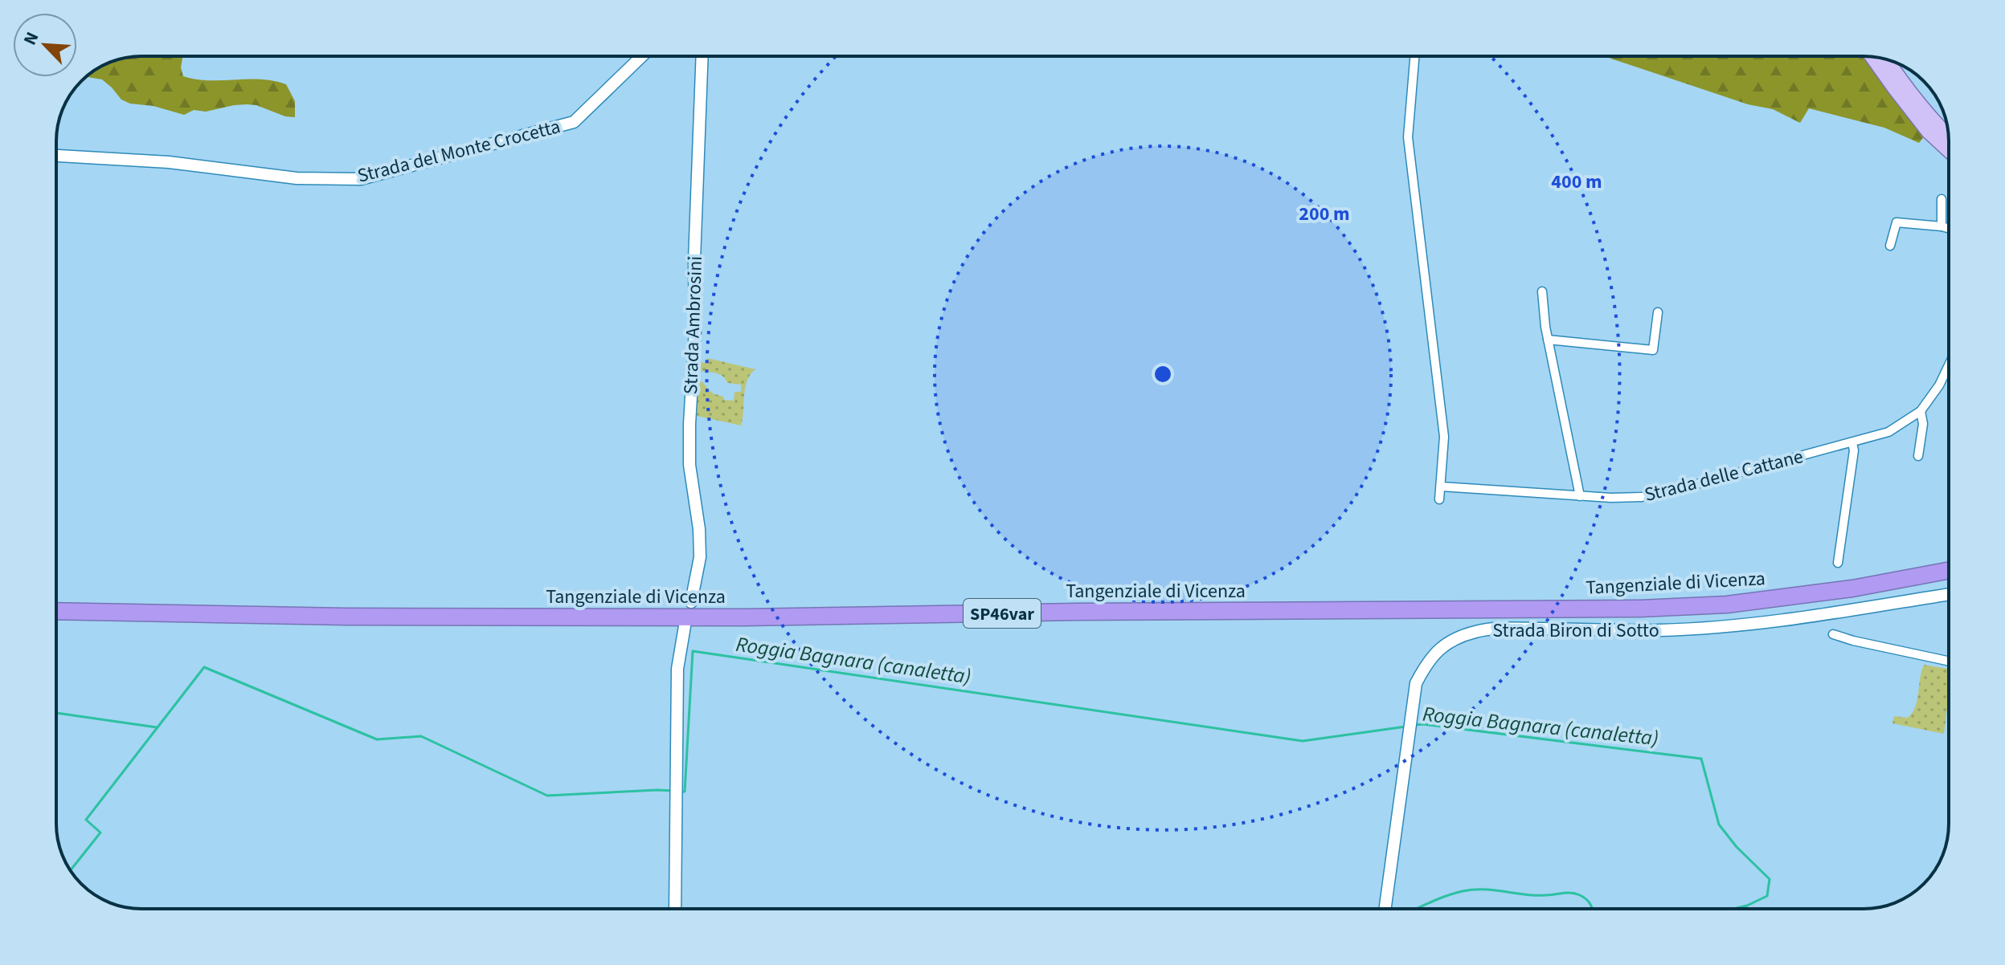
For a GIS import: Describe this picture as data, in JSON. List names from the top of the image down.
{
  "streets": {
    "highway": ["Tangenziale di Vicenza", "SP46var"],
    "street": [
      "Strada del Monte Crocetta",
      "Strada Ambrosini",
      "Strada delle Cattane",
      "Strada Biron di Sotto"
    ]
  },
  "water": ["Roggia Bagnara (canaletta)"],
  "north": "top left",
  "rings": ["400 m", "200 m"]
}
